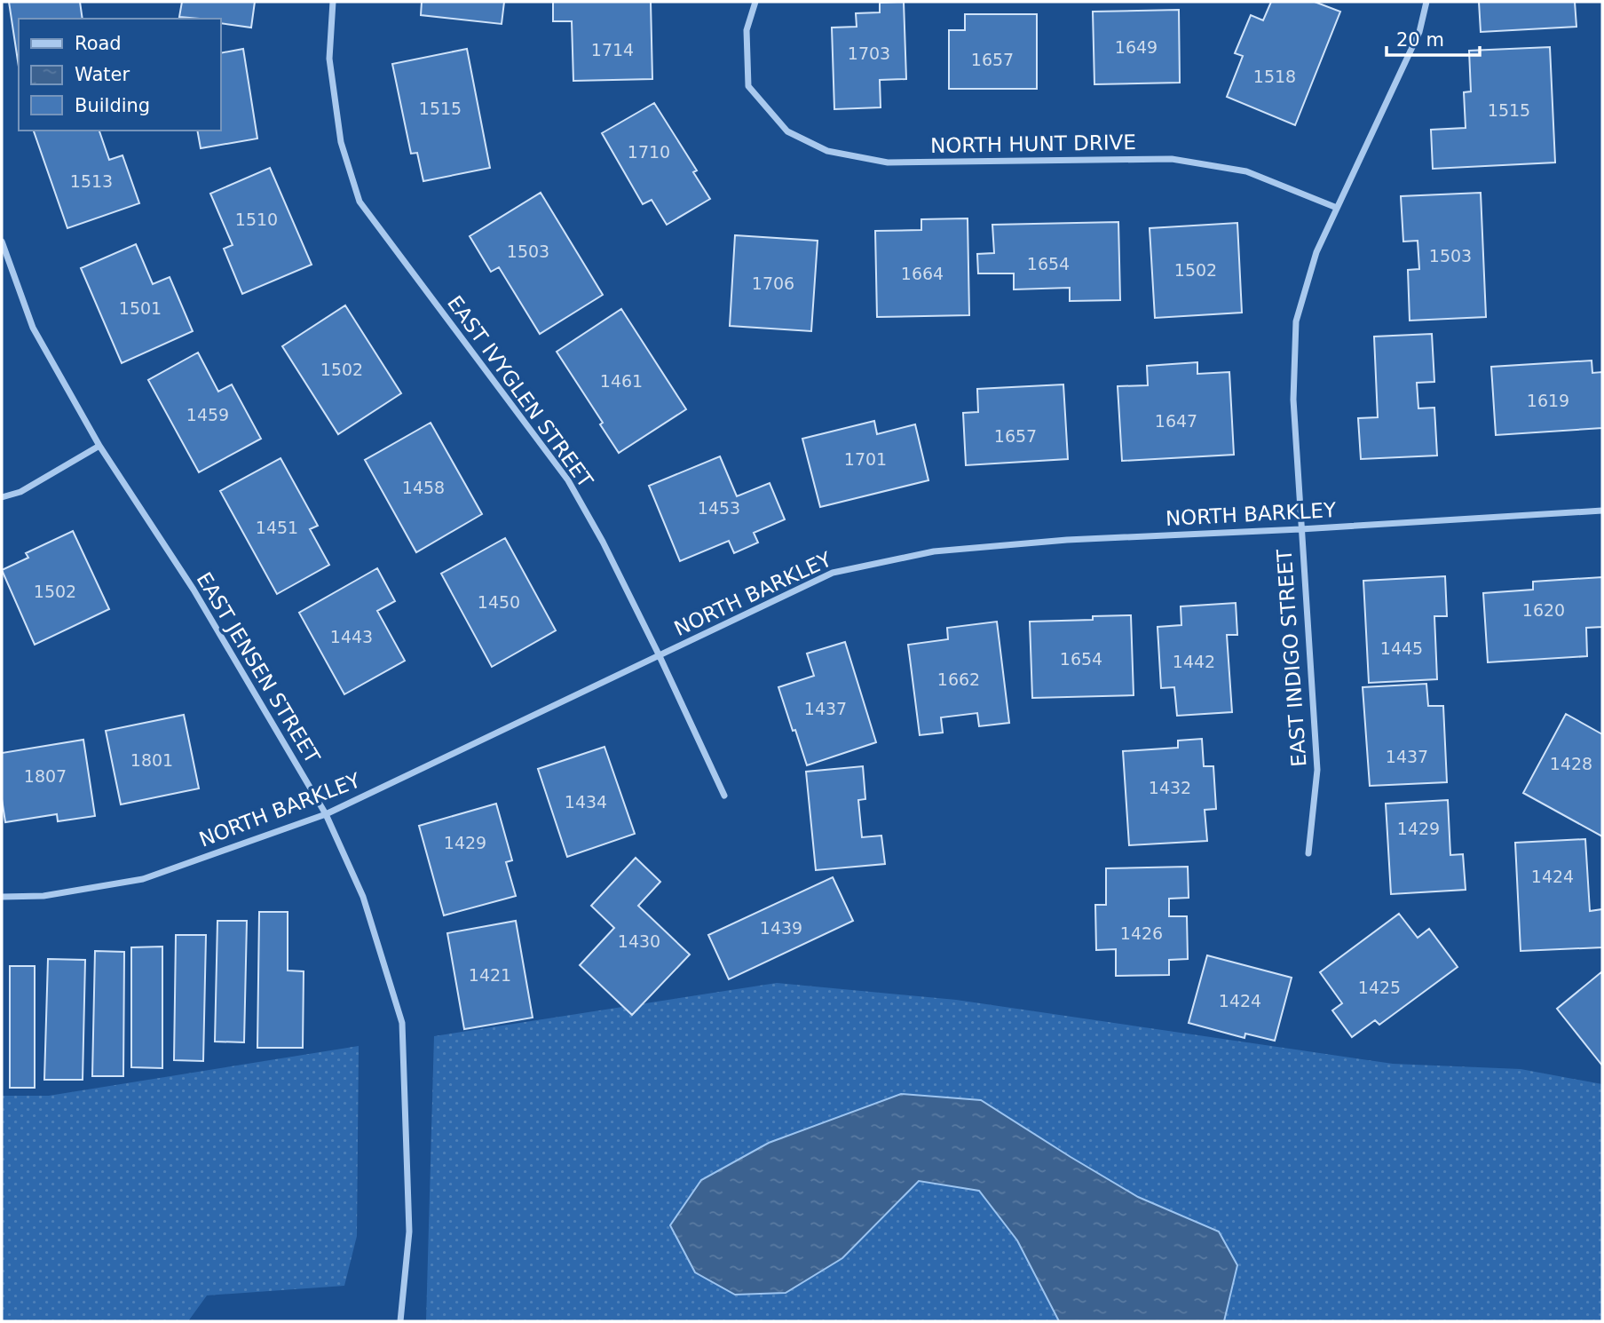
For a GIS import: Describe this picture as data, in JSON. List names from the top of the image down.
{
  "streets": {
    "street": [
      "NORTH HUNT DRIVE",
      "EAST IVYGLEN STREET",
      "NORTH BARKLEY",
      "EAST INDIGO STREET",
      "EAST JENSEN STREET"
    ]
  },
  "crossings": [
    ["NORTH HUNT DRIVE", "EAST INDIGO STREET"],
    ["EAST IVYGLEN STREET", "NORTH BARKLEY"],
    ["NORTH BARKLEY", "EAST INDIGO STREET"],
    ["NORTH BARKLEY", "EAST JENSEN STREET"]
  ],
  "house_numbers": [
    "1649",
    "1714",
    "1703",
    "1657",
    "1518",
    "1515",
    "1515",
    "1710",
    "1513",
    "1510",
    "1503",
    "1503",
    "1654",
    "1502",
    "1664",
    "1706",
    "1501",
    "1502",
    "1461",
    "1619",
    "1459",
    "1647",
    "1657",
    "1701",
    "1458",
    "1453",
    "1451",
    "1502",
    "1450",
    "1620",
    "1443",
    "1445",
    "1654",
    "1442",
    "1662",
    "1437",
    "1437",
    "1801",
    "1428",
    "1807",
    "1432",
    "1434",
    "1429",
    "1429",
    "1424",
    "1439",
    "1426",
    "1430",
    "1421",
    "1425",
    "1424"
  ],
  "legend": ["Road", "Water", "Building"],
  "scale_bar": "20 m"
}
